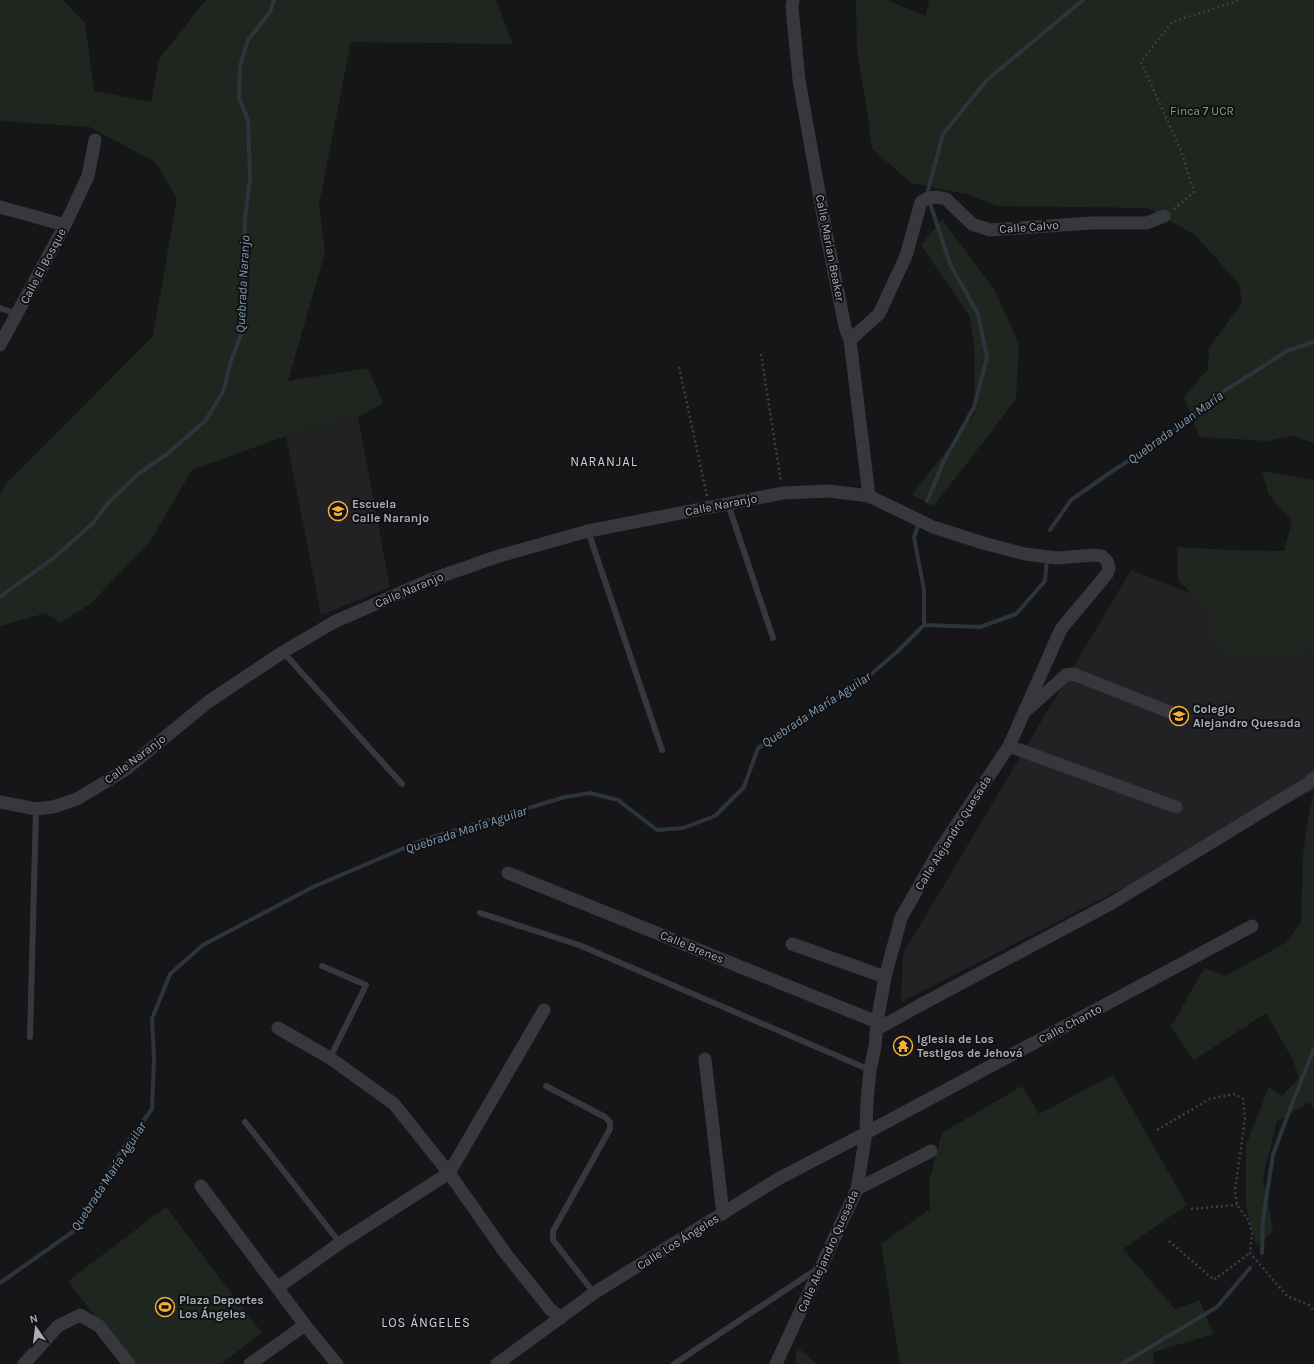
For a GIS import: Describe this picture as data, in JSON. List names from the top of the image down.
{
  "streets": {
    "street": [
      "Calle Calvo",
      "Calle Marian Beaker",
      "Calle El Bosque",
      "Calle Naranjo",
      "Calle Alejandro Quesada",
      "Calle Brenes",
      "Calle Chanto",
      "Calle Los Ángeles"
    ]
  },
  "crossings": [
    ["Calle Calvo", "Calle Marian Beaker"],
    ["Calle Marian Beaker", "Calle Naranjo"],
    ["Calle Marian Beaker", "Calle Alejandro Quesada"],
    ["Calle Naranjo", "Calle Alejandro Quesada"],
    ["Calle Alejandro Quesada", "Calle Brenes"],
    ["Calle Alejandro Quesada", "Calle Chanto"],
    ["Calle Alejandro Quesada", "Calle Los Ángeles"],
    ["Calle Chanto", "Calle Los Ángeles"]
  ],
  "districts": ["NARANJAL", "LOS ÁNGELES"],
  "water": ["Quebrada Naranjo", "Quebrada Juan María", "Quebrada María Aguilar"],
  "parks": ["Finca 7 UCR"],
  "places": {
    "school or university": ["Escuela Calle Naranjo", "Colegio Alejandro Quesada"],
    "temple": ["Iglesia de Los Testigos de Jehová"],
    "sports": ["Plaza Deportes Los Ángeles"]
  },
  "north": "top"
}
